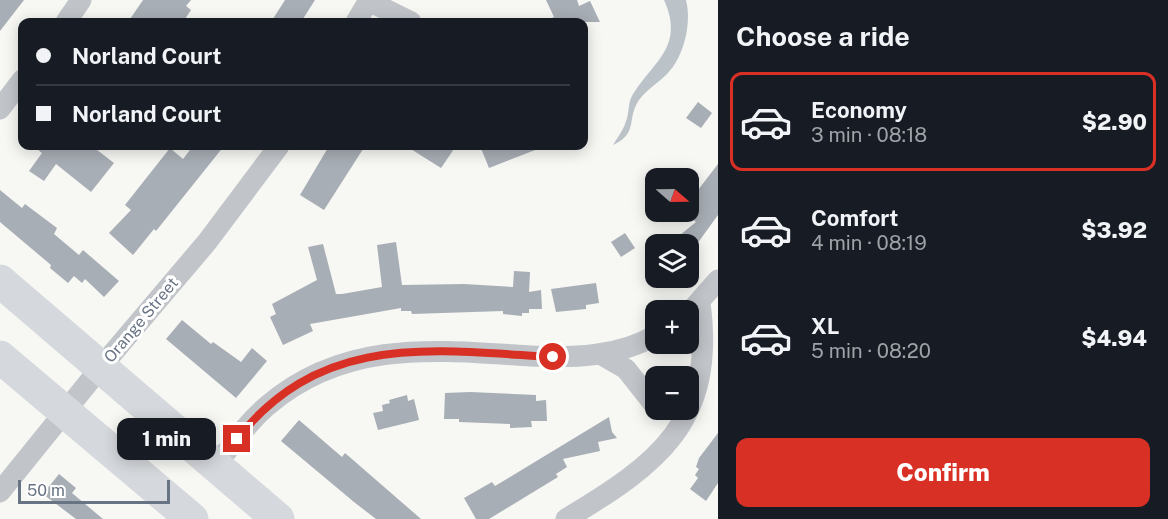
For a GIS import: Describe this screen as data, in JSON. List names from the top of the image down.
{
  "streets": {
    "street": ["Orange Street"]
  },
  "scale_bar": "50 m",
  "north": "right",
  "page": {
    "heading": "Choose a ride",
    "banner": ["Norland Court", "Norland Court"],
    "list": [
      {
        "name": "Economy",
        "note": "3 min · 08:18",
        "value": "$2.90"
      },
      {
        "name": "Comfort",
        "note": "4 min · 08:19",
        "value": "$3.92"
      },
      {
        "name": "XL",
        "note": "5 min · 08:20",
        "value": "$4.94"
      }
    ],
    "map_buttons": ["+", "−"],
    "bubble": "1 min",
    "buttons": "Confirm",
    "scale": "50 m"
  }
}
